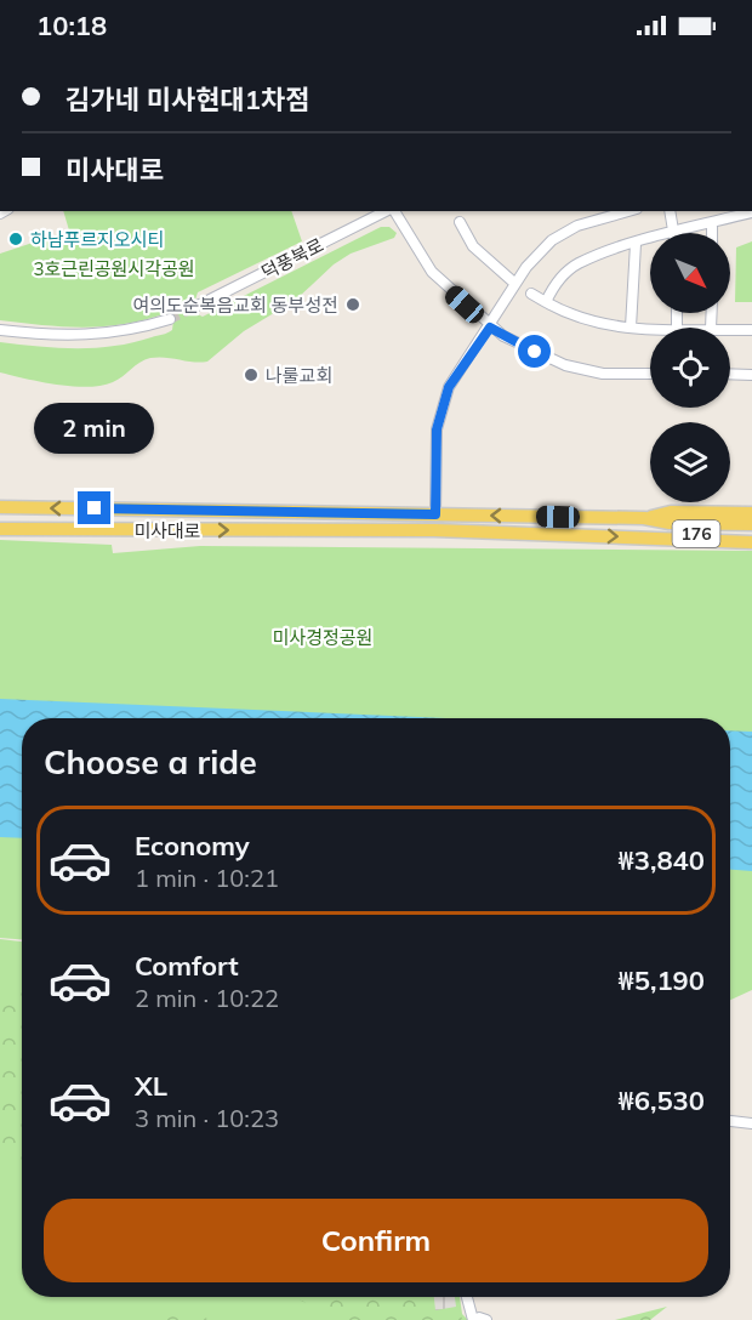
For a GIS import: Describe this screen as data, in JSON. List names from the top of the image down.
{
  "streets": {
    "main road": ["미사대로", "176"],
    "street": ["덕풍북로"]
  },
  "parks": ["3호근린공원시각공원", "미사경정공원"],
  "places": ["하남푸르지오시티", "여의도순복음교회 동부성전", "나룰교회"],
  "north": "bottom right",
  "page": {
    "status": "10:18",
    "banner": ["김가네 미사현대1차점", "미사대로"],
    "bubble": "2 min",
    "heading": "Choose a ride",
    "list": [
      {
        "name": "Economy",
        "note": "1 min · 10:21",
        "value": "₩3,840"
      },
      {
        "name": "Comfort",
        "note": "2 min · 10:22",
        "value": "₩5,190"
      },
      {
        "name": "XL",
        "note": "3 min · 10:23",
        "value": "₩6,530"
      }
    ],
    "buttons": "Confirm"
  }
}
